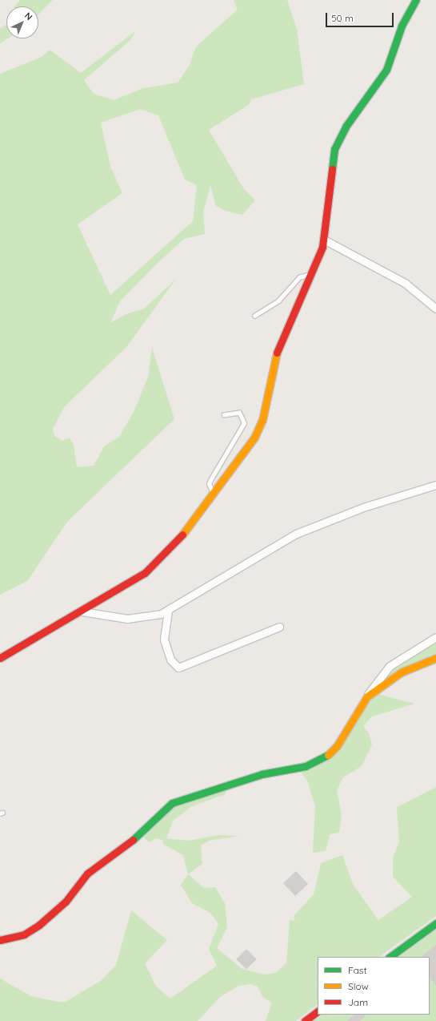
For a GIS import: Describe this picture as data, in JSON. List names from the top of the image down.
{
  "legend": ["Fast", "Slow", "Jam"],
  "scale_bar": "50 m",
  "north": "top right"
}
